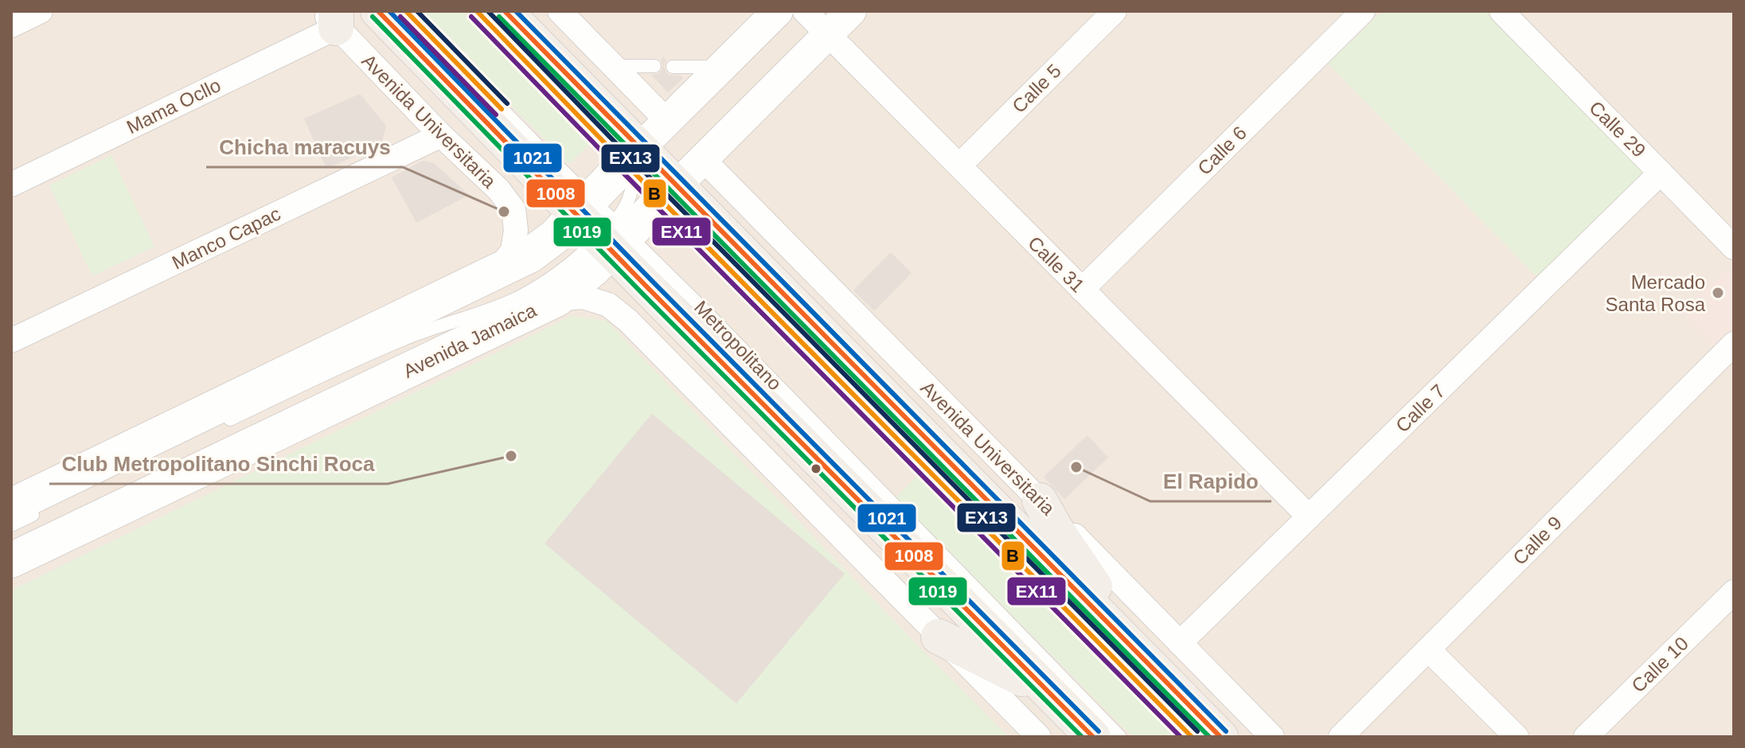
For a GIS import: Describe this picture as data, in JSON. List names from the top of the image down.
{
  "streets": {
    "main road": ["Avenida Universitaria", "Avenida Jamaica"],
    "street": [
      "Calle 5",
      "Mama Ocllo",
      "Calle 29",
      "Calle 6",
      "Manco Capac",
      "Calle 31",
      "Calle 7",
      "Calle 9",
      "Calle 10"
    ],
    "lane": ["Metropolitano"]
  },
  "crossings": [
    ["Calle 5", "Calle 31"],
    ["Mama Ocllo", "Avenida Universitaria"],
    ["Avenida Universitaria", "Manco Capac"],
    ["Avenida Universitaria", "Avenida Jamaica"],
    ["Avenida Universitaria", "Metropolitano"],
    ["Avenida Universitaria", "Calle 7"],
    ["Calle 29", "Calle 7"],
    ["Calle 6", "Calle 31"],
    ["Calle 31", "Avenida Jamaica"],
    ["Calle 31", "Calle 7"],
    ["Avenida Jamaica", "Metropolitano"]
  ],
  "places": [
    "Chicha maracuys",
    "Mercado Santa Rosa",
    "Club Metropolitano Sinchi Roca",
    "El Rapido"
  ],
  "lines": [
    "transit line 1008",
    "transit line 1021",
    "transit line B",
    "transit line EX13",
    "transit line 1019",
    "transit line EX11"
  ]
}
